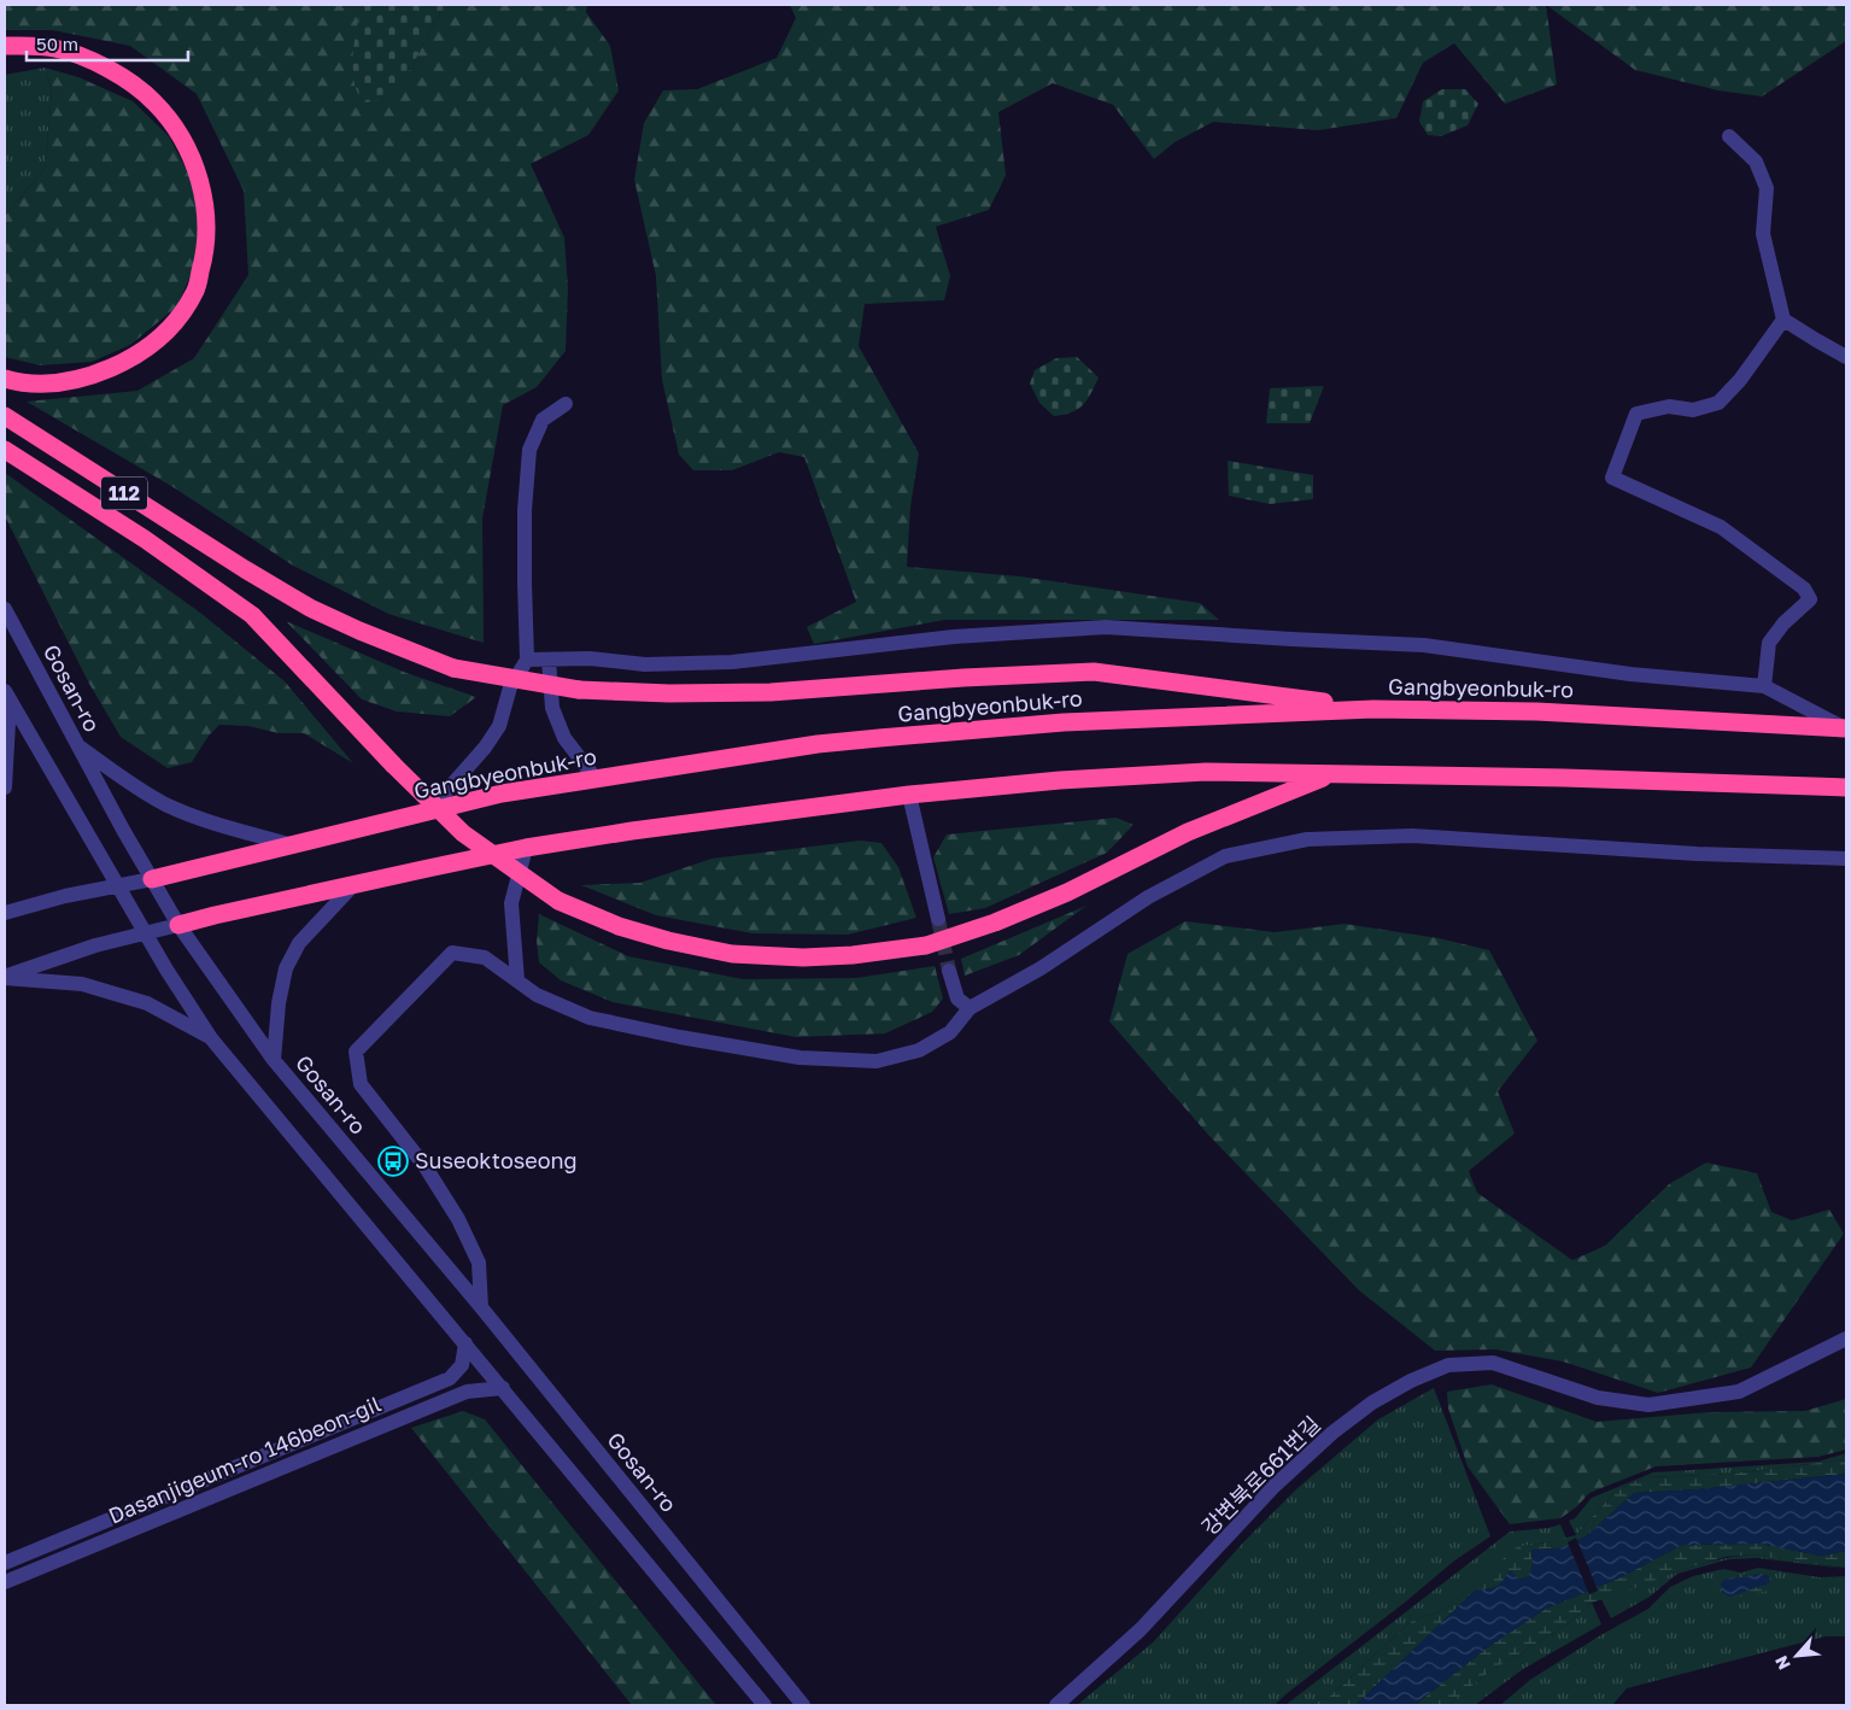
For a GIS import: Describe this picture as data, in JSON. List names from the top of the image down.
{
  "streets": {
    "highway": ["112", "Gangbyeonbuk-ro"],
    "street": ["Gosan-ro", "Dasanjigeum-ro 146beon-gil", "강변북로661번길"]
  },
  "crossings": [
    ["112", "Gangbyeonbuk-ro"],
    ["Gosan-ro", "Gangbyeonbuk-ro"]
  ],
  "places": {
    "bus stop": ["Suseoktoseong"]
  },
  "scale_bar": "50 m",
  "north": "bottom left"
}
